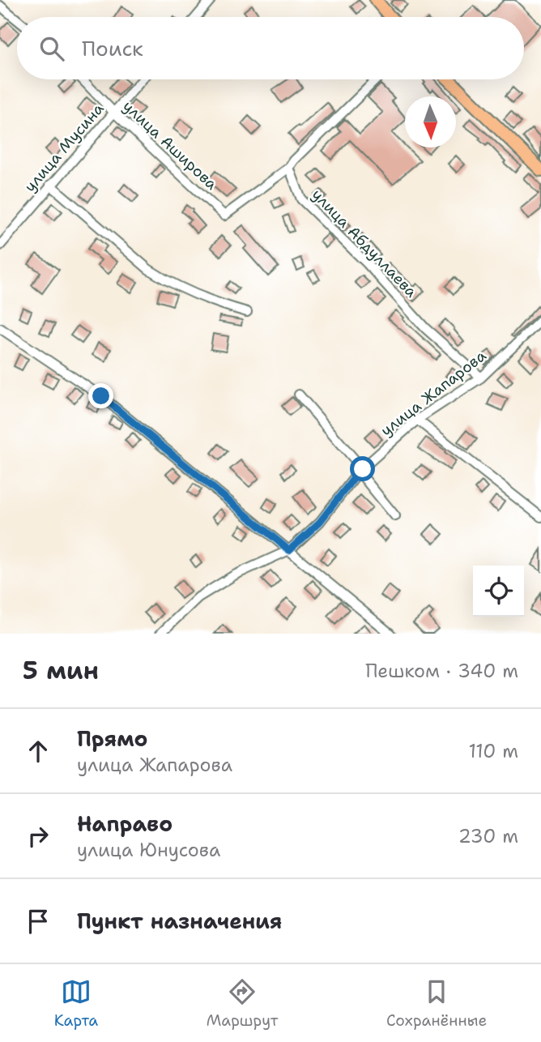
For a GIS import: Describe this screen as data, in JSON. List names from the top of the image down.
{
  "streets": {
    "street": [
      "улица Аширова",
      "улица Мусина",
      "улица Абдуллаева",
      "улица Жапарова"
    ]
  },
  "crossings": [
    ["улица Аширова", "улица Мусина"],
    ["улица Аширова", "улица Абдуллаева"],
    ["улица Абдуллаева", "улица Жапарова"]
  ],
  "north": "bottom",
  "page": {
    "search": "Поиск",
    "heading": ["5 мин", "Пешком · 340 m"],
    "list": [
      ["Прямо", "улица Жапарова", "110 m"],
      ["Направо", "улица Юнусова", "230 m"],
      "Пункт назначения"
    ],
    "nav": ["Карта", "Маршрут", "Сохранённые"]
  }
}
